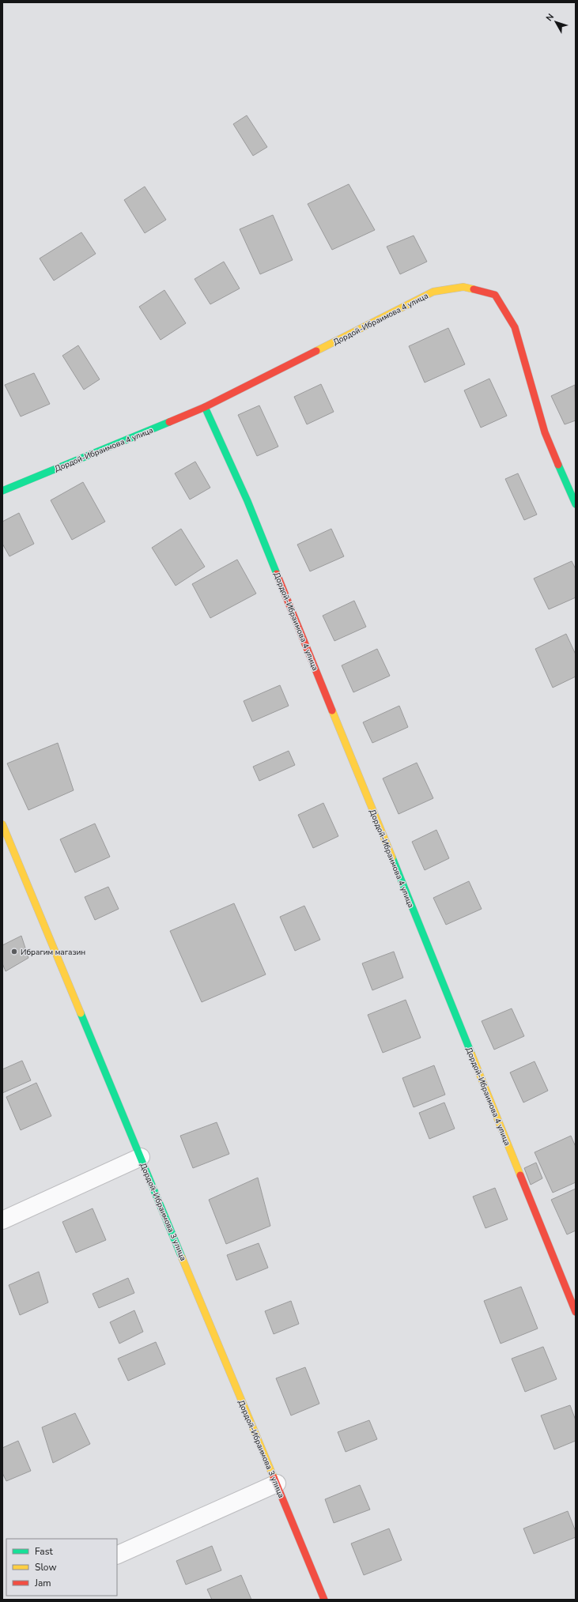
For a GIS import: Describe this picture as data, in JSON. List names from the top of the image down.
{
  "streets": {
    "street": ["Дордой-Ибраимова 4 улица", "Дордой-Ибраимова 3 улица"]
  },
  "places": ["Ибрагим магазин"],
  "legend": ["Fast", "Slow", "Jam"],
  "north": "top left"
}
